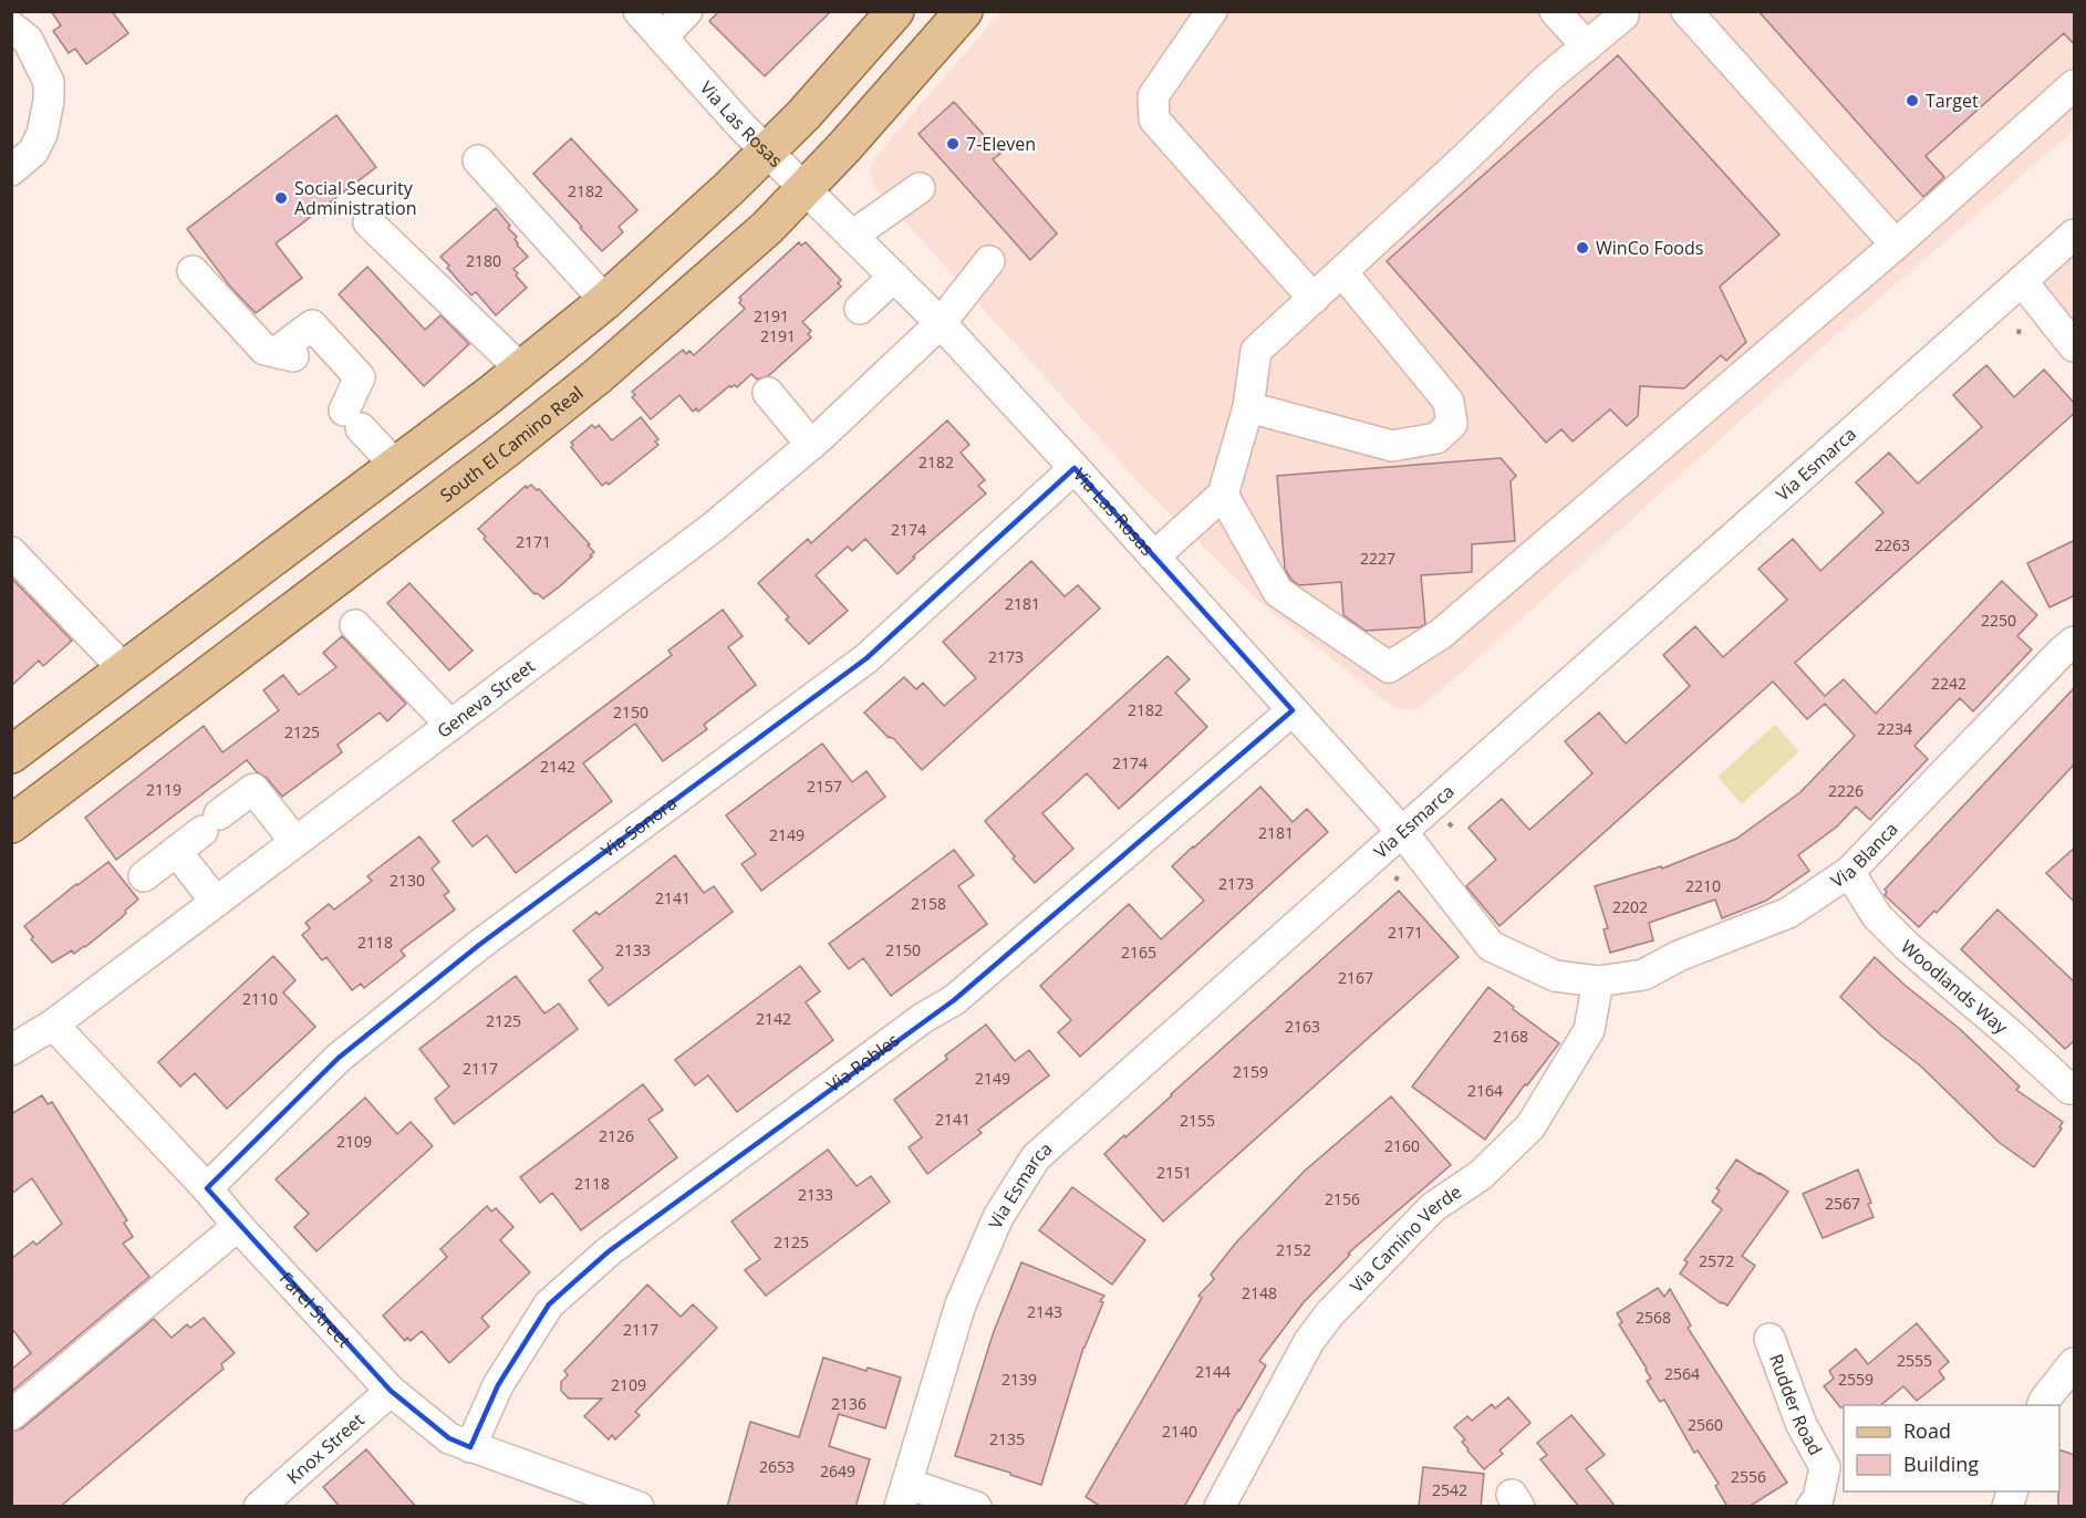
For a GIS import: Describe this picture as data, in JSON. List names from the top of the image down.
{
  "streets": {
    "main road": ["South El Camino Real"],
    "street": [
      "Via Las Rosas",
      "Via Esmarca",
      "Geneva Street",
      "Via Sonora",
      "Via Blanca",
      "Woodlands Way",
      "Via Robles",
      "Via Camino Verde",
      "Farel Street",
      "Rudder Road",
      "Knox Street"
    ]
  },
  "crossings": [
    ["Via Las Rosas", "South El Camino Real"],
    ["Via Las Rosas", "Via Esmarca"],
    ["Via Las Rosas", "Geneva Street"],
    ["Via Las Rosas", "Via Sonora"],
    ["Via Las Rosas", "Via Blanca"],
    ["Via Las Rosas", "Via Robles"],
    ["Via Las Rosas", "Via Camino Verde"],
    ["Geneva Street", "Farel Street"],
    ["Via Sonora", "Farel Street"],
    ["Via Blanca", "Woodlands Way"],
    ["Via Blanca", "Via Camino Verde"],
    ["Via Robles", "Farel Street"],
    ["Farel Street", "Knox Street"]
  ],
  "places": [
    "Target",
    "7-Eleven",
    "Social Security Administration",
    "WinCo Foods"
  ],
  "house_numbers": [
    "2182",
    "2180",
    "2191",
    "2191",
    "2182",
    "2174",
    "2171",
    "2263",
    "2227",
    "2181",
    "2250",
    "2173",
    "2242",
    "2182",
    "2150",
    "2234",
    "2125",
    "2174",
    "2142",
    "2157",
    "2119",
    "2226",
    "2181",
    "2149",
    "2130",
    "2173",
    "2210",
    "2141",
    "2158",
    "2202",
    "2171",
    "2118",
    "2133",
    "2150",
    "2165",
    "2167",
    "2110",
    "2142",
    "2125",
    "2163",
    "2168",
    "2117",
    "2159",
    "2149",
    "2164",
    "2141",
    "2155",
    "2126",
    "2109",
    "2160",
    "2151",
    "2118",
    "2133",
    "2156",
    "2567",
    "2125",
    "2152",
    "2572",
    "2148",
    "2143",
    "2568",
    "2117",
    "2555",
    "2144",
    "2564",
    "2139",
    "2559",
    "2109",
    "2136",
    "2560",
    "2140",
    "2135",
    "2653",
    "2649",
    "2556",
    "2542"
  ],
  "legend": ["Road", "Building"]
}
